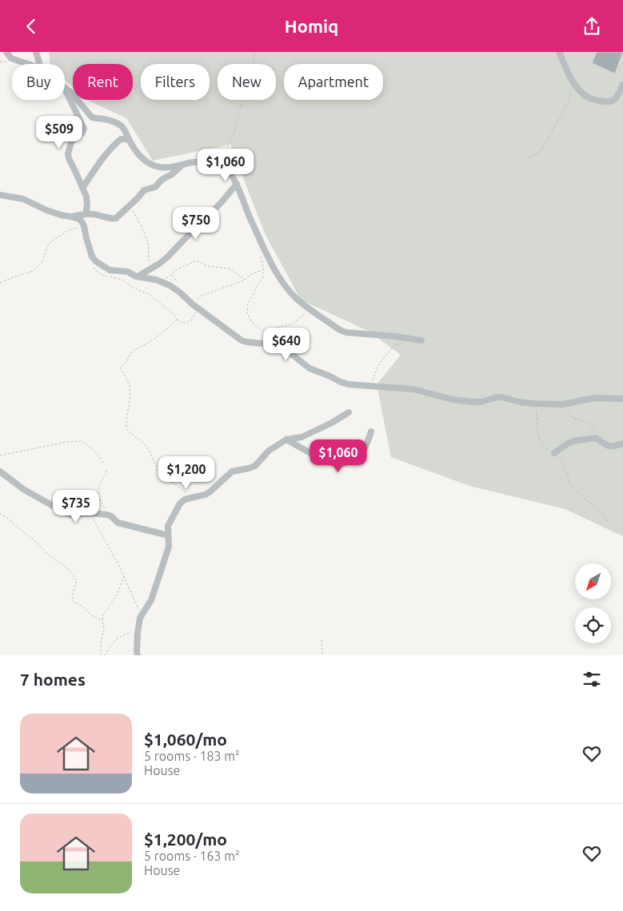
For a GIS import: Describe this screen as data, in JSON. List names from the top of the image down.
{
  "north": "bottom left",
  "page": {
    "header": "Homiq",
    "chip": [
      "Buy",
      "Rent",
      "Filters",
      "New",
      "Apartment"
    ],
    "price": [
      "$509",
      "$1,060",
      "$750",
      "$640",
      "$1,060",
      "$1,200",
      "$735"
    ],
    "heading": "7 homes",
    "list": [
      {
        "name": "$1,060/mo",
        "note": "5 rooms · 183 m² · House"
      },
      {
        "name": "$1,200/mo",
        "note": "5 rooms · 163 m² · House"
      }
    ]
  }
}
